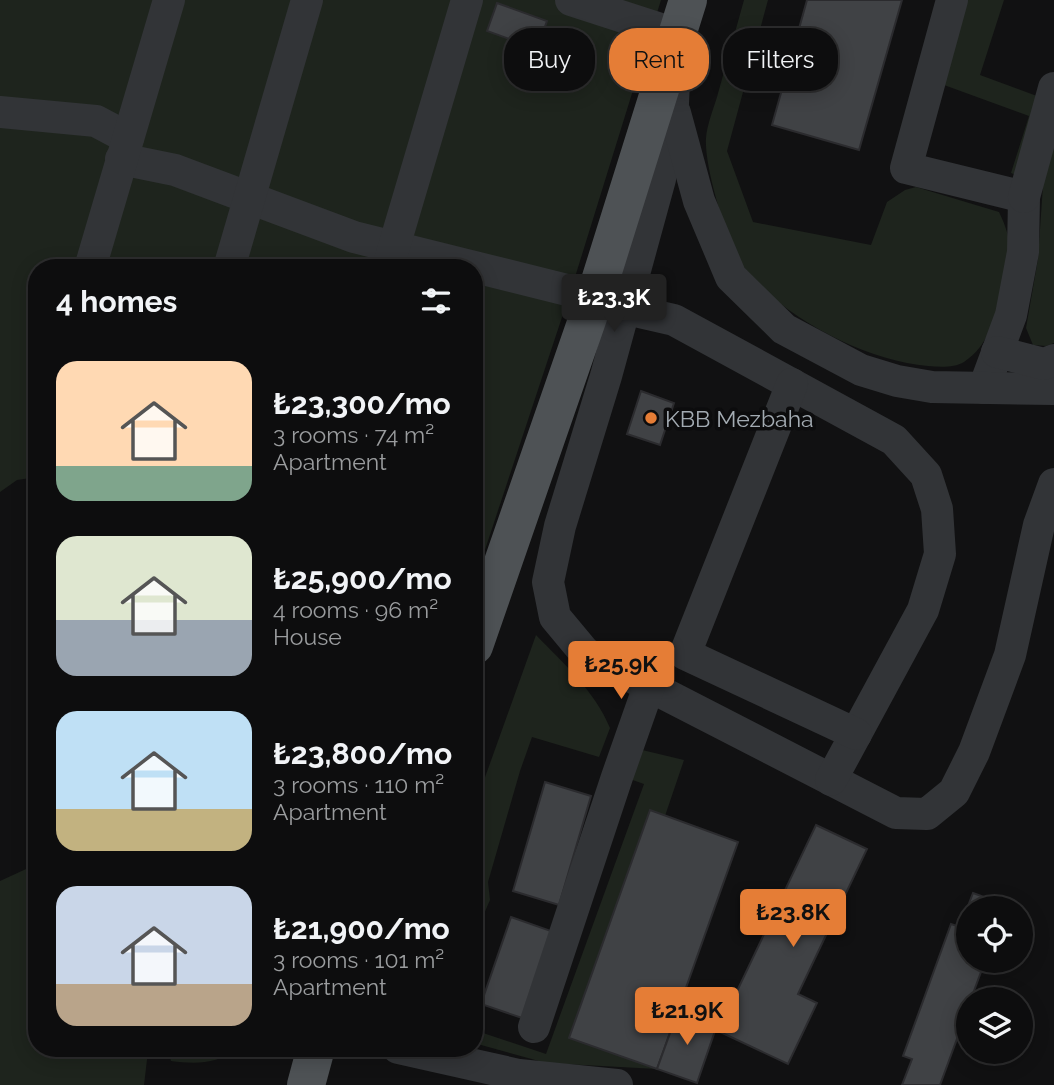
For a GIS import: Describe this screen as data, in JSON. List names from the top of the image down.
{
  "places": ["KBB Mezbaha"],
  "page": {
    "chip": ["Buy", "Rent", "Filters"],
    "heading": "4 homes",
    "price": [
      "₺23.3K",
      "₺25.9K",
      "₺23.8K",
      "₺21.9K"
    ],
    "list": [
      {
        "name": "₺23,300/mo",
        "note": "3 rooms · 74 m² · Apartment"
      },
      {
        "name": "₺25,900/mo",
        "note": "4 rooms · 96 m² · House"
      },
      {
        "name": "₺23,800/mo",
        "note": "3 rooms · 110 m² · Apartment"
      },
      {
        "name": "₺21,900/mo",
        "note": "3 rooms · 101 m² · Apartment"
      }
    ]
  }
}
